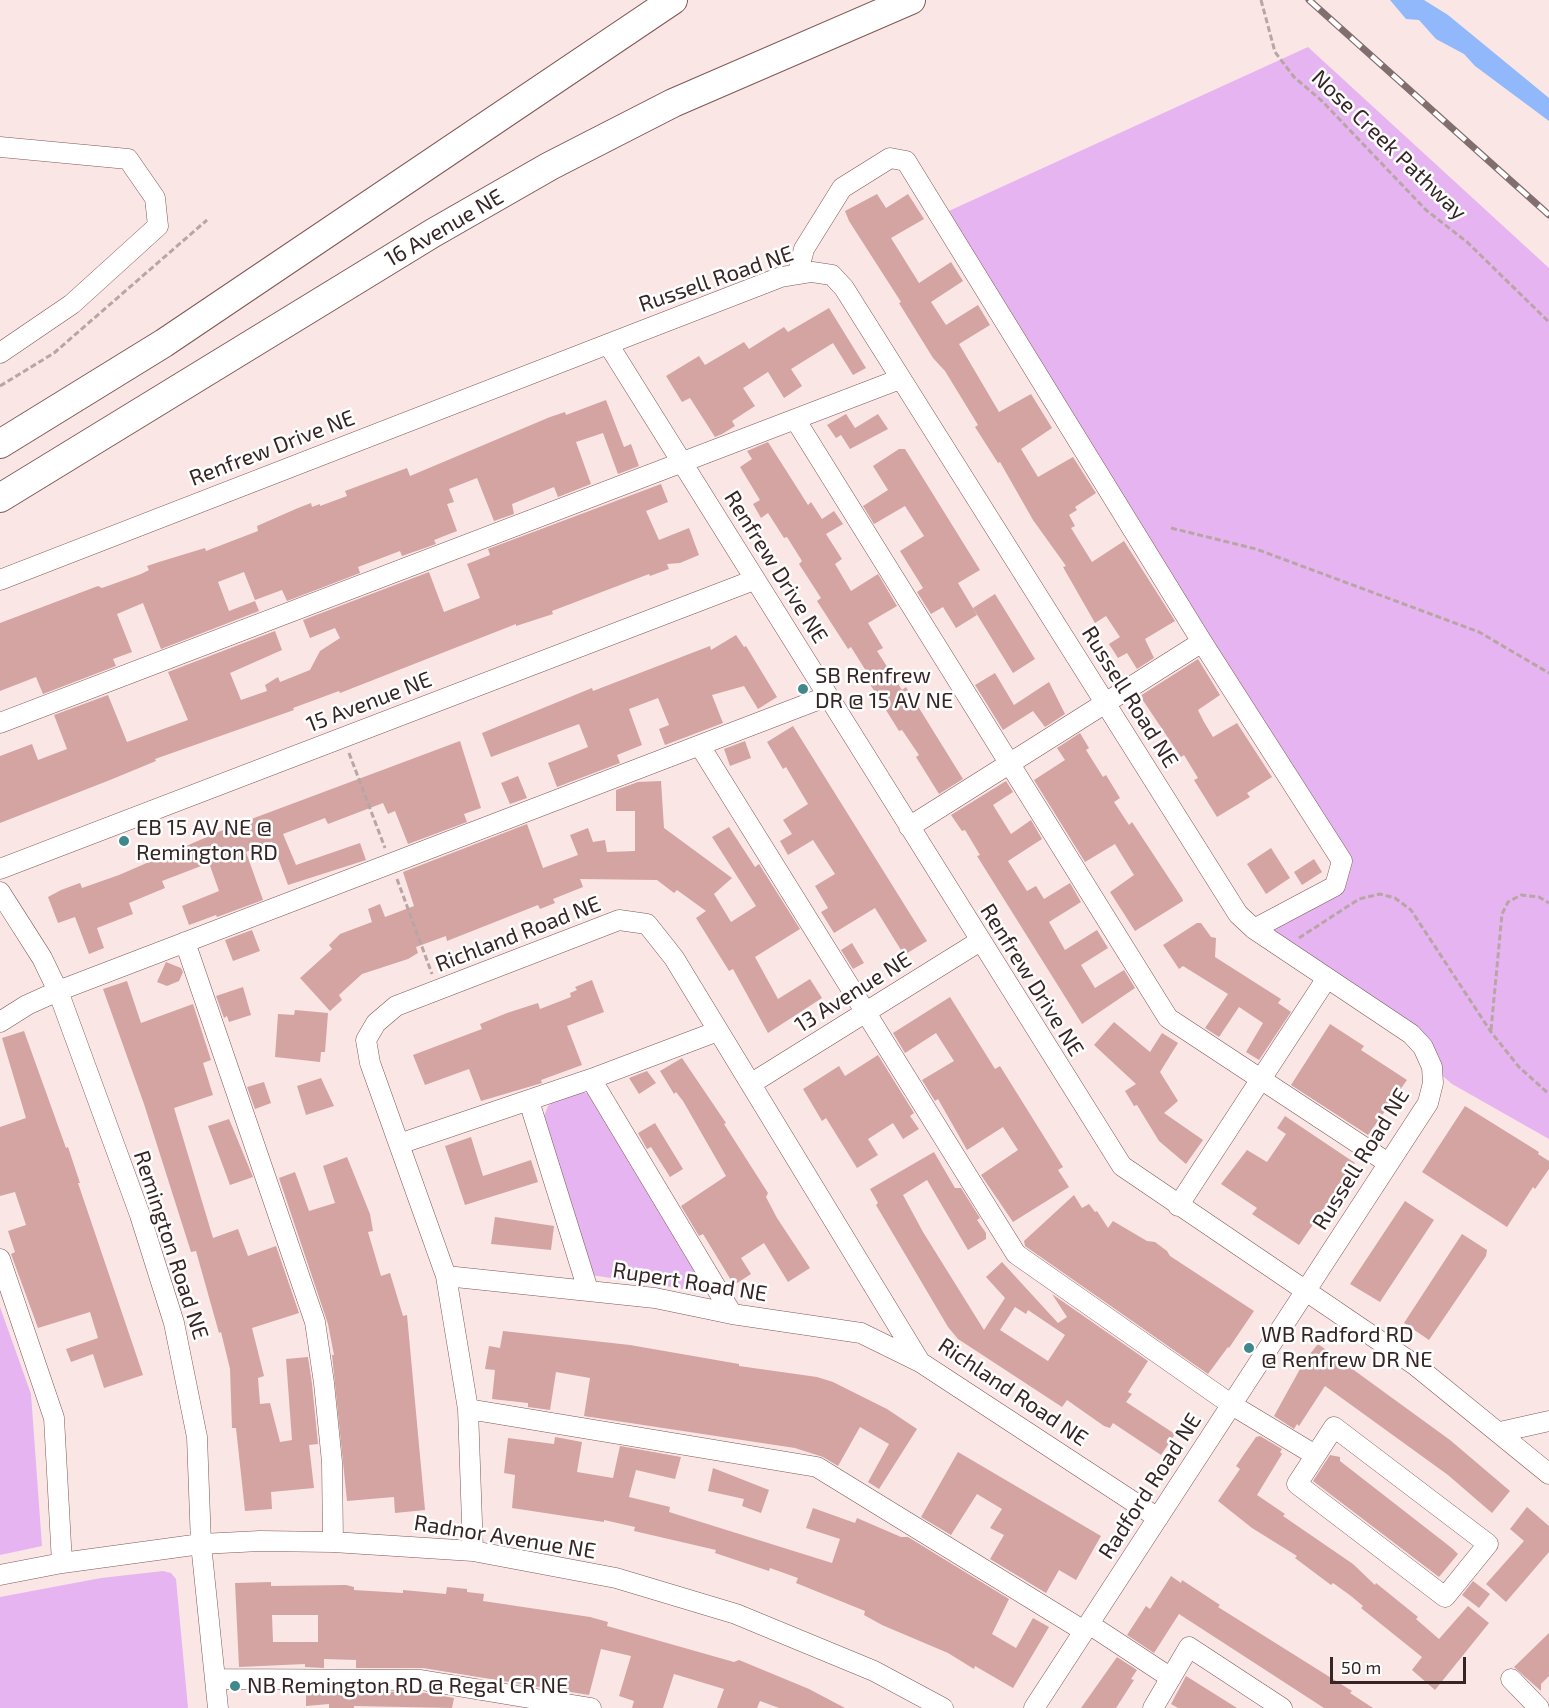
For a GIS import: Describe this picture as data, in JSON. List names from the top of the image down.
{
  "streets": {
    "highway": ["16 Avenue NE"],
    "street": [
      "Russell Road NE",
      "Renfrew Drive NE",
      "15 Avenue NE",
      "Richland Road NE",
      "13 Avenue NE",
      "Remington Road NE",
      "Rupert Road NE",
      "Radford Road NE",
      "Radnor Avenue NE"
    ],
    "path": ["Nose Creek Pathway"]
  },
  "crossings": [
    ["Russell Road NE", "Renfrew Drive NE"],
    ["Russell Road NE", "Radford Road NE"],
    ["Renfrew Drive NE", "15 Avenue NE"],
    ["Renfrew Drive NE", "13 Avenue NE"],
    ["Renfrew Drive NE", "Radford Road NE"],
    ["Richland Road NE", "13 Avenue NE"],
    ["Richland Road NE", "Rupert Road NE"],
    ["Richland Road NE", "Radford Road NE"],
    ["Richland Road NE", "Radnor Avenue NE"],
    ["Remington Road NE", "Radnor Avenue NE"]
  ],
  "places": [
    "SB Renfrew DR @ 15 AV NE",
    "EB 15 AV NE @ Remington RD",
    "WB Radford RD @ Renfrew DR NE",
    "NB Remington RD @ Regal CR NE"
  ],
  "scale_bar": "50 m"
}
